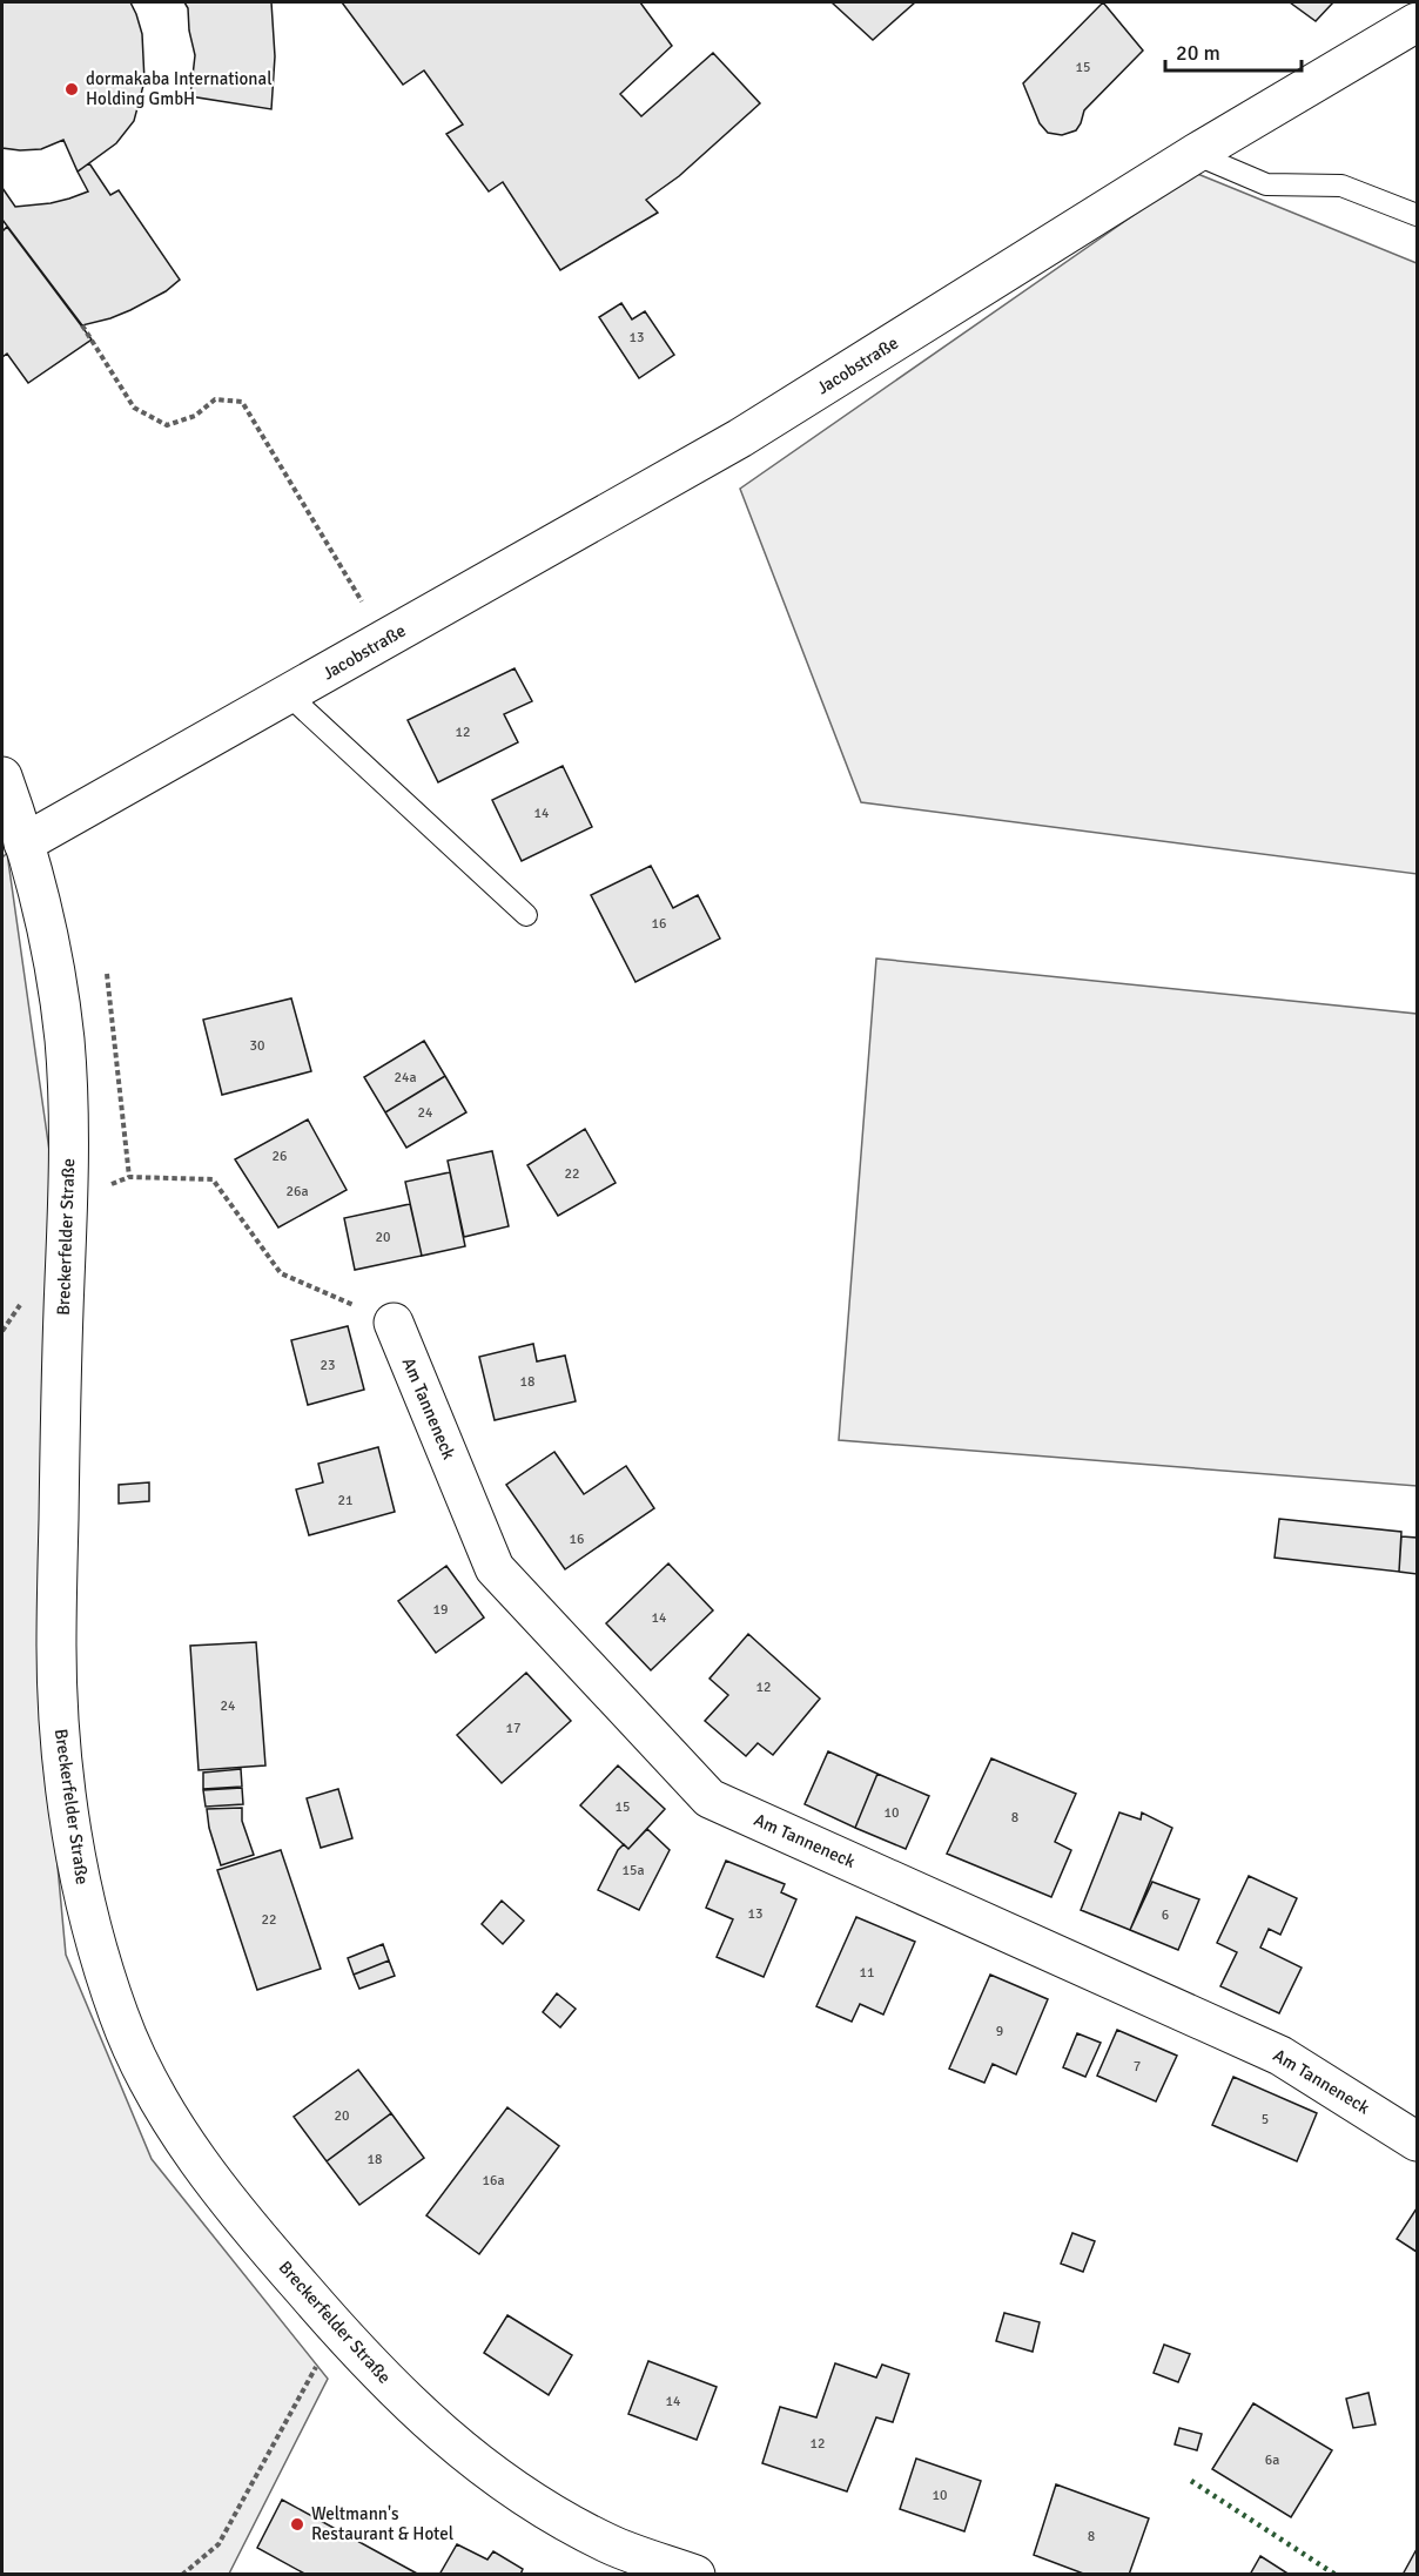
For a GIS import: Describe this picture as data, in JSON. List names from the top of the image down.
{
  "streets": {
    "street": ["Jacobstraße", "Breckerfelder Straße", "Am Tanneneck"]
  },
  "crossings": [
    ["Jacobstraße", "Breckerfelder Straße"]
  ],
  "places": ["dormakaba International Holding GmbH", "Weltmann's Restaurant & Hotel"],
  "house_numbers": [
    "15",
    "13",
    "12",
    "14",
    "16",
    "30",
    "24a",
    "24",
    "26",
    "22",
    "26a",
    "20",
    "23",
    "18",
    "21",
    "16",
    "19",
    "14",
    "12",
    "24",
    "17",
    "15",
    "10",
    "8",
    "15a",
    "13",
    "6",
    "22",
    "11",
    "9",
    "7",
    "20",
    "5",
    "18",
    "16a",
    "14",
    "12",
    "6a",
    "10",
    "8"
  ],
  "scale_bar": "20 m"
}
